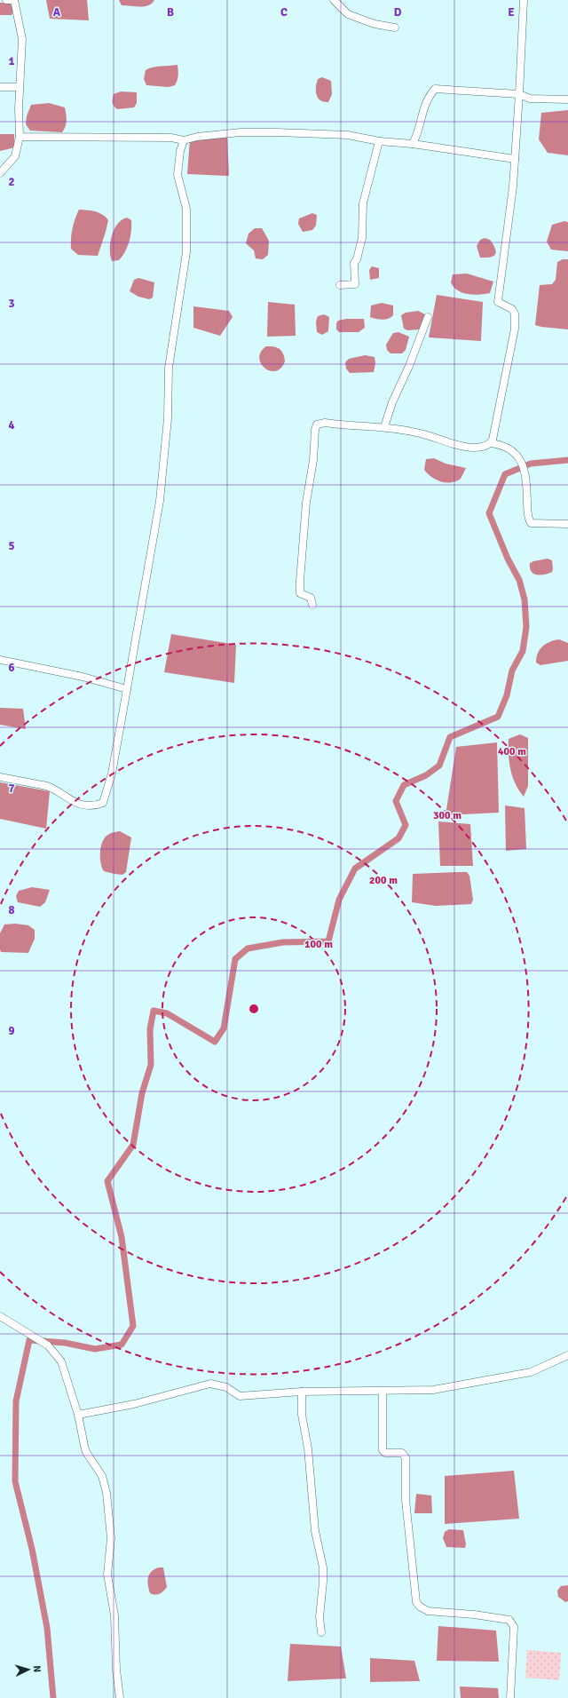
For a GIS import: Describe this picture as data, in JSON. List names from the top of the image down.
{
  "north": "right",
  "grid": {
    "columns": [
      "A",
      "B",
      "C",
      "D",
      "E"
    ],
    "rows": [
      "1",
      "2",
      "3",
      "4",
      "5",
      "6",
      "7",
      "8",
      "9"
    ]
  },
  "rings": [
    "400 m",
    "300 m",
    "200 m",
    "100 m"
  ]
}
